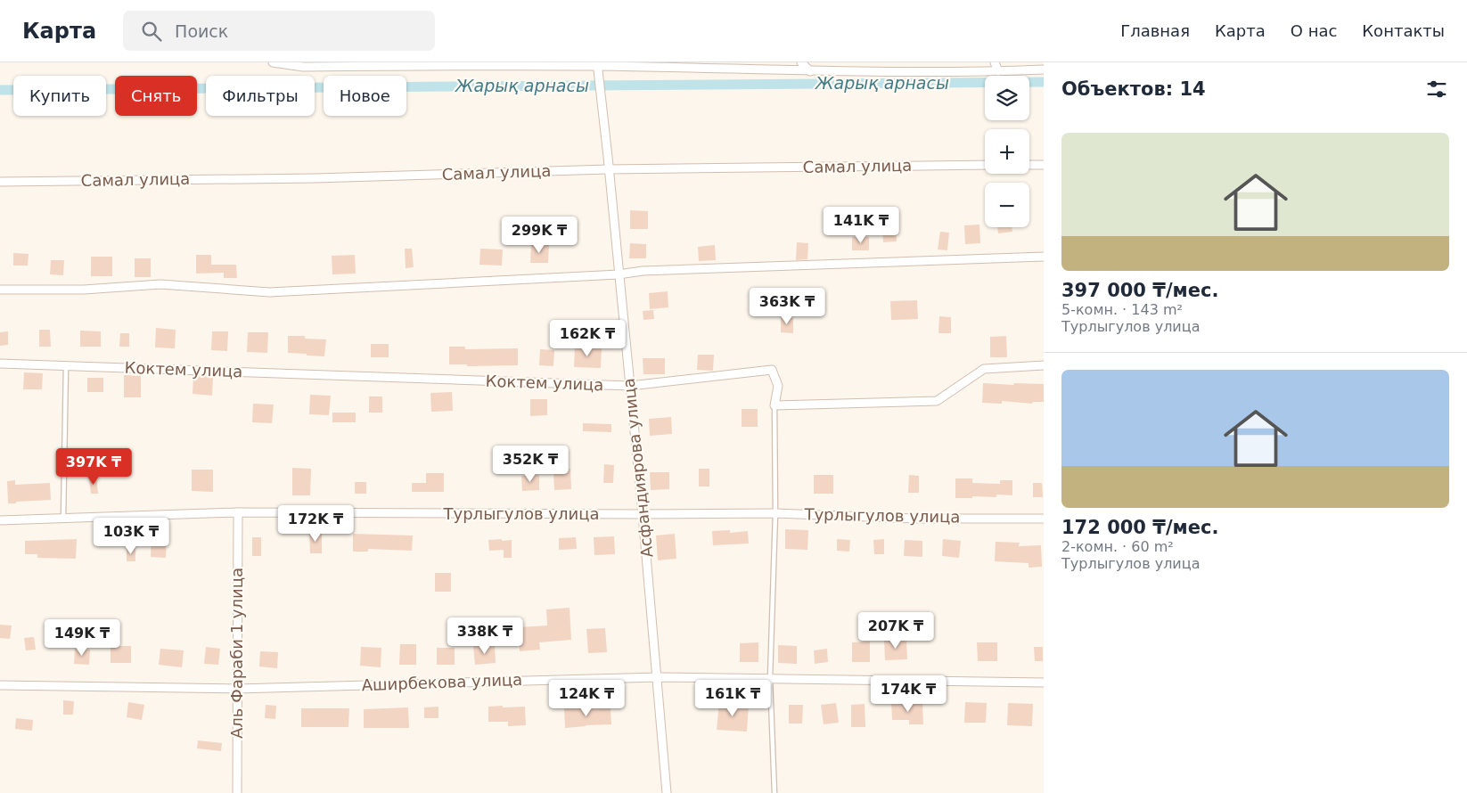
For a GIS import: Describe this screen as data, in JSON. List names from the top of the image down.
{
  "streets": {
    "street": [
      "Самал улица",
      "Коктем улица",
      "Асфандиярова улица",
      "Турлыгулов улица",
      "Аль Фараби 1 улица",
      "Аширбекова улица"
    ]
  },
  "crossings": [
    ["Самал улица", "Асфандиярова улица"],
    ["Коктем улица", "Асфандиярова улица"],
    ["Асфандиярова улица", "Турлыгулов улица"],
    ["Асфандиярова улица", "Аширбекова улица"],
    ["Турлыгулов улица", "Аль Фараби 1 улица"],
    ["Аль Фараби 1 улица", "Аширбекова улица"]
  ],
  "water": ["Жарық арнасы"],
  "page": {
    "header": "Карта",
    "search": "Поиск",
    "nav": [
      "Главная",
      "Карта",
      "О нас",
      "Контакты"
    ],
    "heading": "Объектов: 14",
    "map_buttons": ["+", "−"],
    "chip": [
      "Купить",
      "Снять",
      "Фильтры",
      "Новое"
    ],
    "list": [
      {
        "name": "397 000 ₸/мес.",
        "note": "5-комн. · 143 m² · Турлыгулов улица"
      },
      {
        "name": "172 000 ₸/мес.",
        "note": "2-комн. · 60 m² · Турлыгулов улица"
      }
    ],
    "price": [
      "141K ₸",
      "299K ₸",
      "363K ₸",
      "162K ₸",
      "352K ₸",
      "397K ₸",
      "172K ₸",
      "103K ₸",
      "207K ₸",
      "338K ₸",
      "149K ₸",
      "174K ₸",
      "124K ₸",
      "161K ₸"
    ]
  }
}
